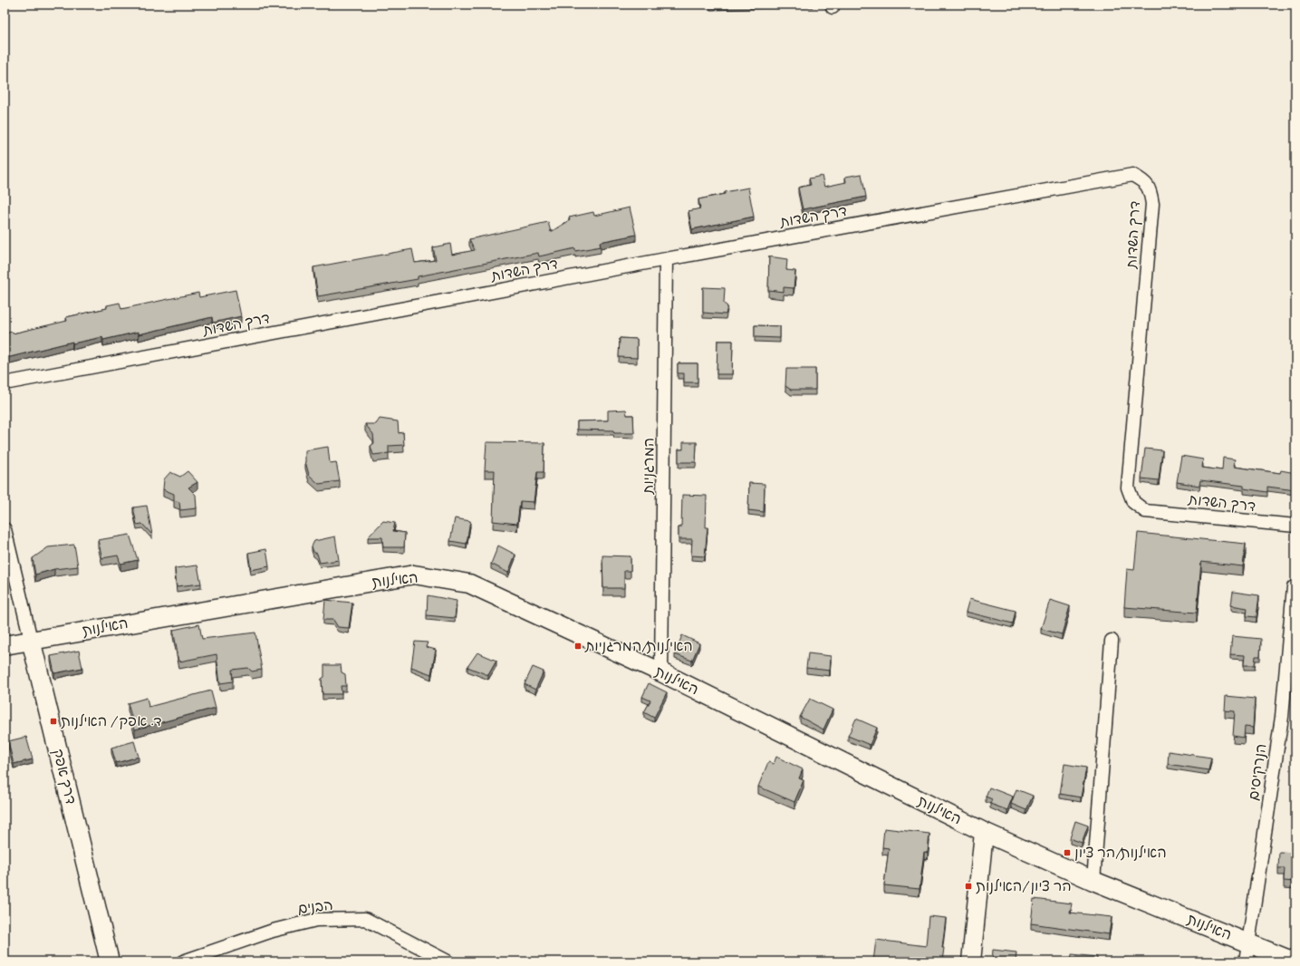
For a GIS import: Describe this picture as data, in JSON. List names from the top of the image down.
{
  "streets": {
    "main road": ["האילנות", "דרך אפק"],
    "street": [
      "דרך השדות",
      "המרגניות",
      "הנרקיסים",
      "הבנים"
    ]
  },
  "crossings": [
    ["דרך השדות", "המרגניות"],
    ["המרגניות", "האילנות"],
    ["האילנות", "הנרקיסים"],
    ["האילנות", "דרך אפק"]
  ],
  "places": {
    "transit": [
      "האילנות/המרגניות",
      "ד. אפק / האילנות",
      "האילנות/הר ציון",
      "הר ציון /האילנות"
    ]
  }
}
